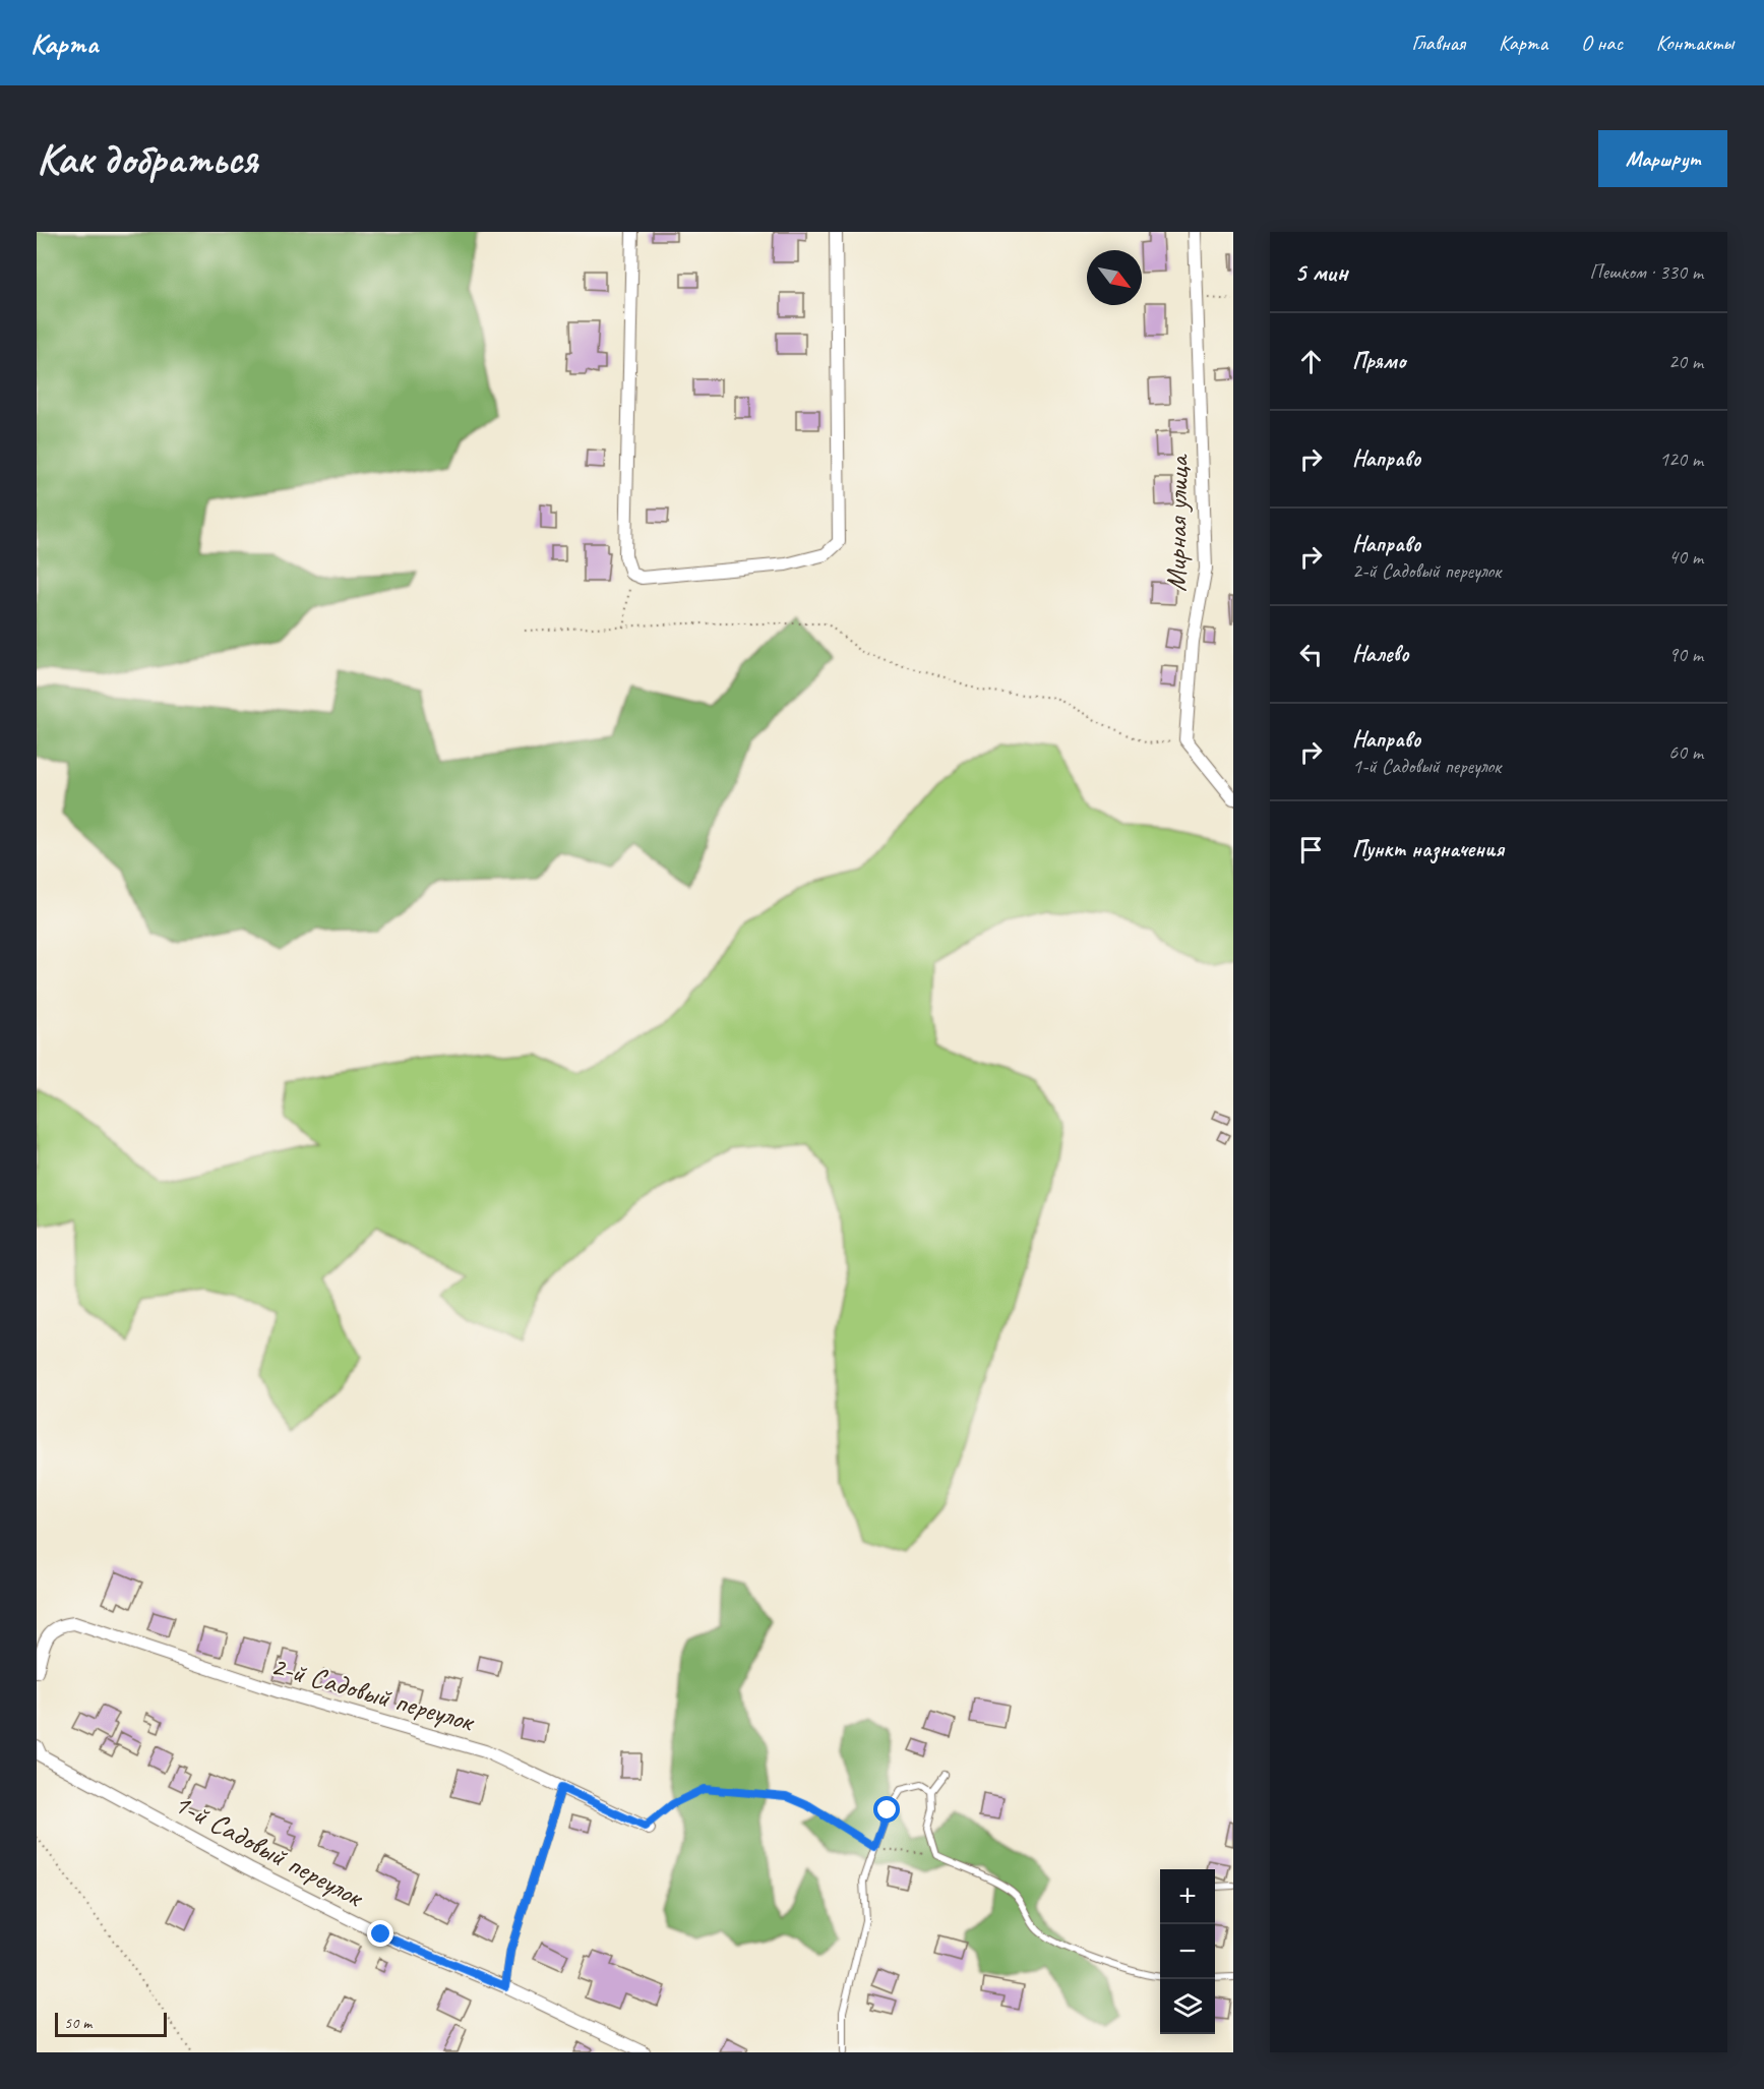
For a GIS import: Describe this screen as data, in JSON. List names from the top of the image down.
{
  "streets": {
    "street": ["Мирная улица", "2-й Садовый переулок", "1-й Садовый переулок"]
  },
  "scale_bar": "50 m",
  "north": "bottom right",
  "page": {
    "header": "Карта",
    "nav": [
      "Главная",
      "Карта",
      "О нас",
      "Контакты"
    ],
    "buttons": "Маршрут",
    "title": "Как добраться",
    "heading": ["5 мин", "Пешком · 330 m"],
    "list": [
      ["Прямо", "20 m"],
      ["Направо", "120 m"],
      ["Направо", "2-й Садовый переулок", "40 m"],
      ["Налево", "90 m"],
      ["Направо", "1-й Садовый переулок", "60 m"],
      "Пункт назначения"
    ],
    "map_buttons": ["+", "−"],
    "scale": "50 m"
  }
}
